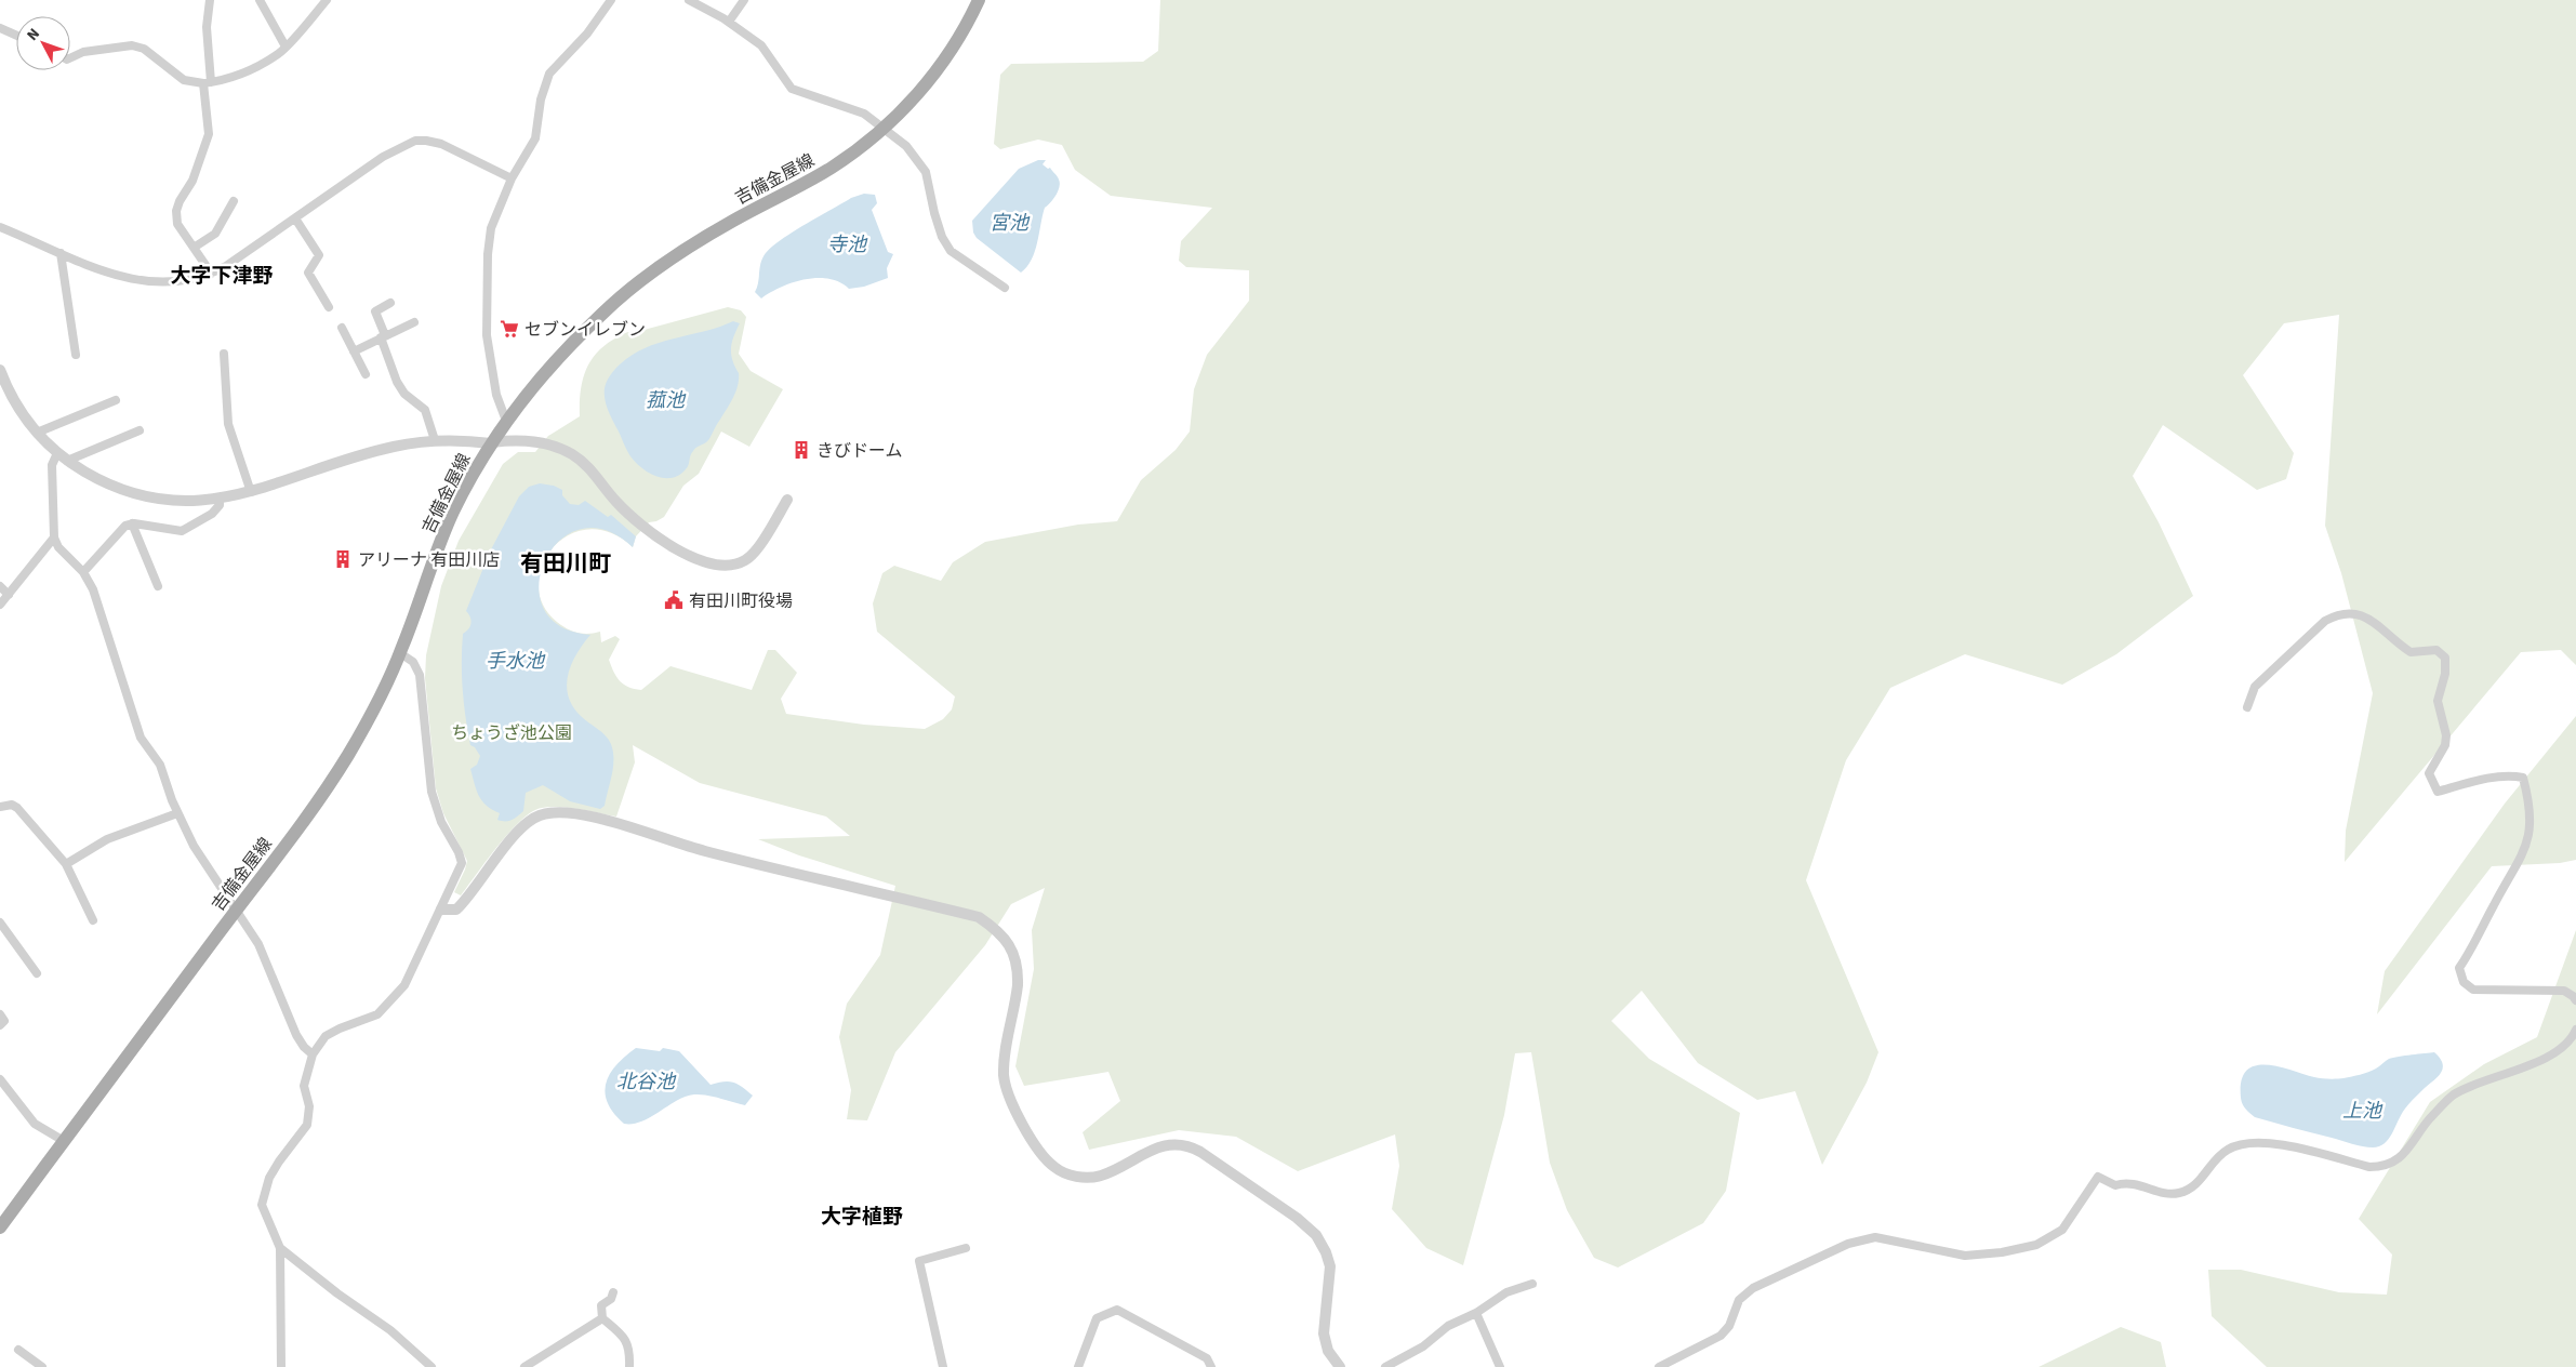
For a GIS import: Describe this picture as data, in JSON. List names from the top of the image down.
{
  "streets": {
    "main road": ["吉備金屋線"]
  },
  "districts": ["大字下津野", "有田川町", "大字植野"],
  "water": [
    "宮池",
    "寺池",
    "菰池",
    "手水池",
    "北谷池",
    "上池"
  ],
  "parks": ["ちょうざ池公園"],
  "places": {
    "supermarket": ["セブンイレブン"],
    "building": ["きびドーム", "アリーナ 有田川店"],
    "public building": ["有田川町役場"]
  },
  "north": "top left"
}
